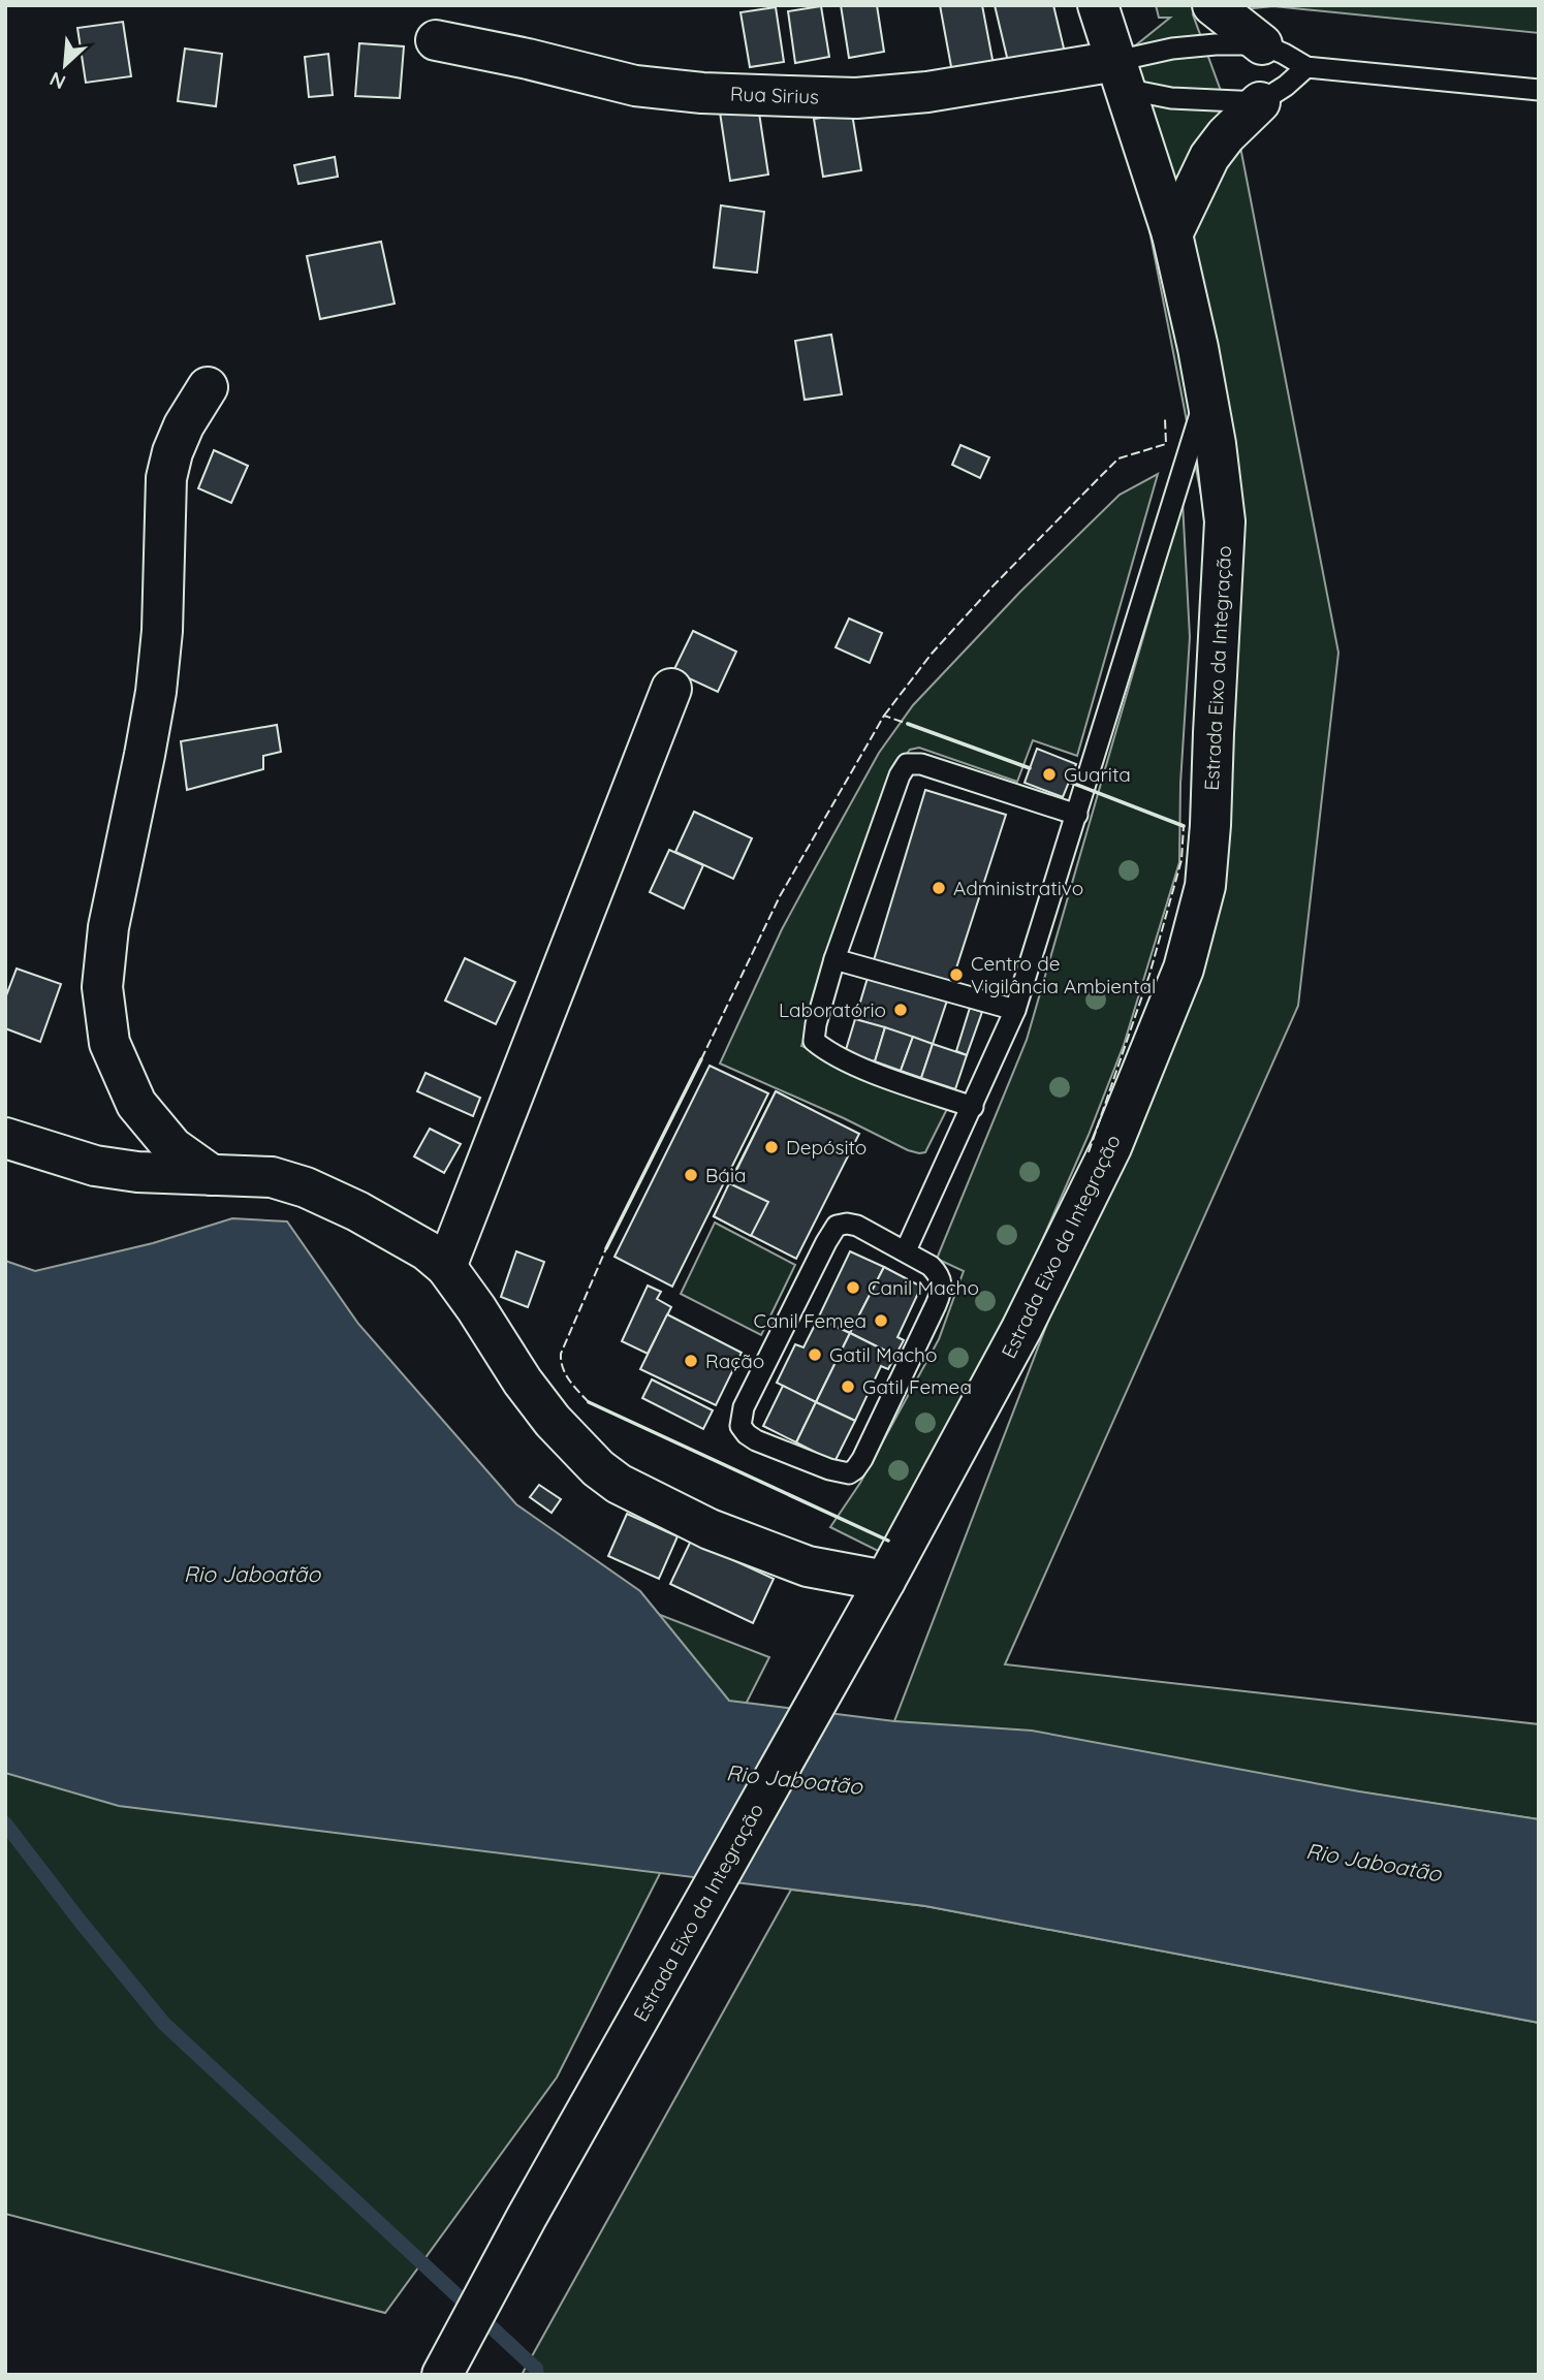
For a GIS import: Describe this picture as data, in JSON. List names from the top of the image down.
{
  "streets": {
    "street": ["Rua Sirius", "Estrada Eixo da Integração"]
  },
  "crossings": [
    ["Rua Sirius", "Estrada Eixo da Integração"]
  ],
  "water": ["Rio Jaboatão"],
  "places": [
    "Guarita",
    "Administrativo",
    "Centro de Vigilância Ambiental",
    "Laboratório",
    "Depósito",
    "Báia",
    "Canil Macho",
    "Canil Femea",
    "Gatil Macho",
    "Ração",
    "Gatil Femea"
  ],
  "north": "bottom left"
}
